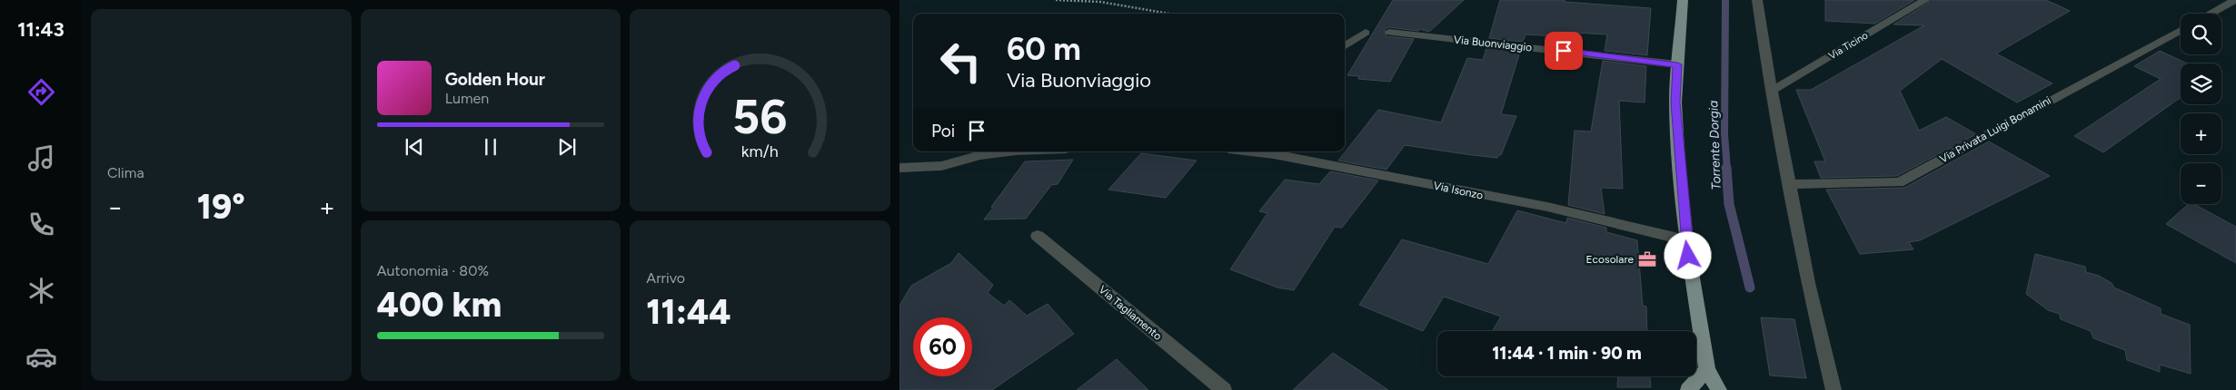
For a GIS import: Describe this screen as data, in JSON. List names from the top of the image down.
{
  "streets": {
    "street": [
      "Via Buonviaggio",
      "Via Ticino",
      "Via Privata Luigi Bonamini",
      "Via Isonzo",
      "Via Tagliamento"
    ]
  },
  "water": ["Torrente Dorgia"],
  "places": {
    "office": ["Ecosolare"]
  },
  "page": {
    "tabs": "11:43",
    "tile": [
      "Clima",
      ["Autonomia · 80%", "400 km"],
      ["Arrivo", "11:44"]
    ],
    "map_buttons": ["+", "−"],
    "turn": ["60 m", "Via Buonviaggio"],
    "song": ["Golden Hour", "Lumen"],
    "then": "Poi",
    "heat": ["−", "19°", "+"],
    "limit": "60",
    "trip": "11:44 · 1 min · 90 m",
    "gauge": ["56", "km/h"]
  }
}
